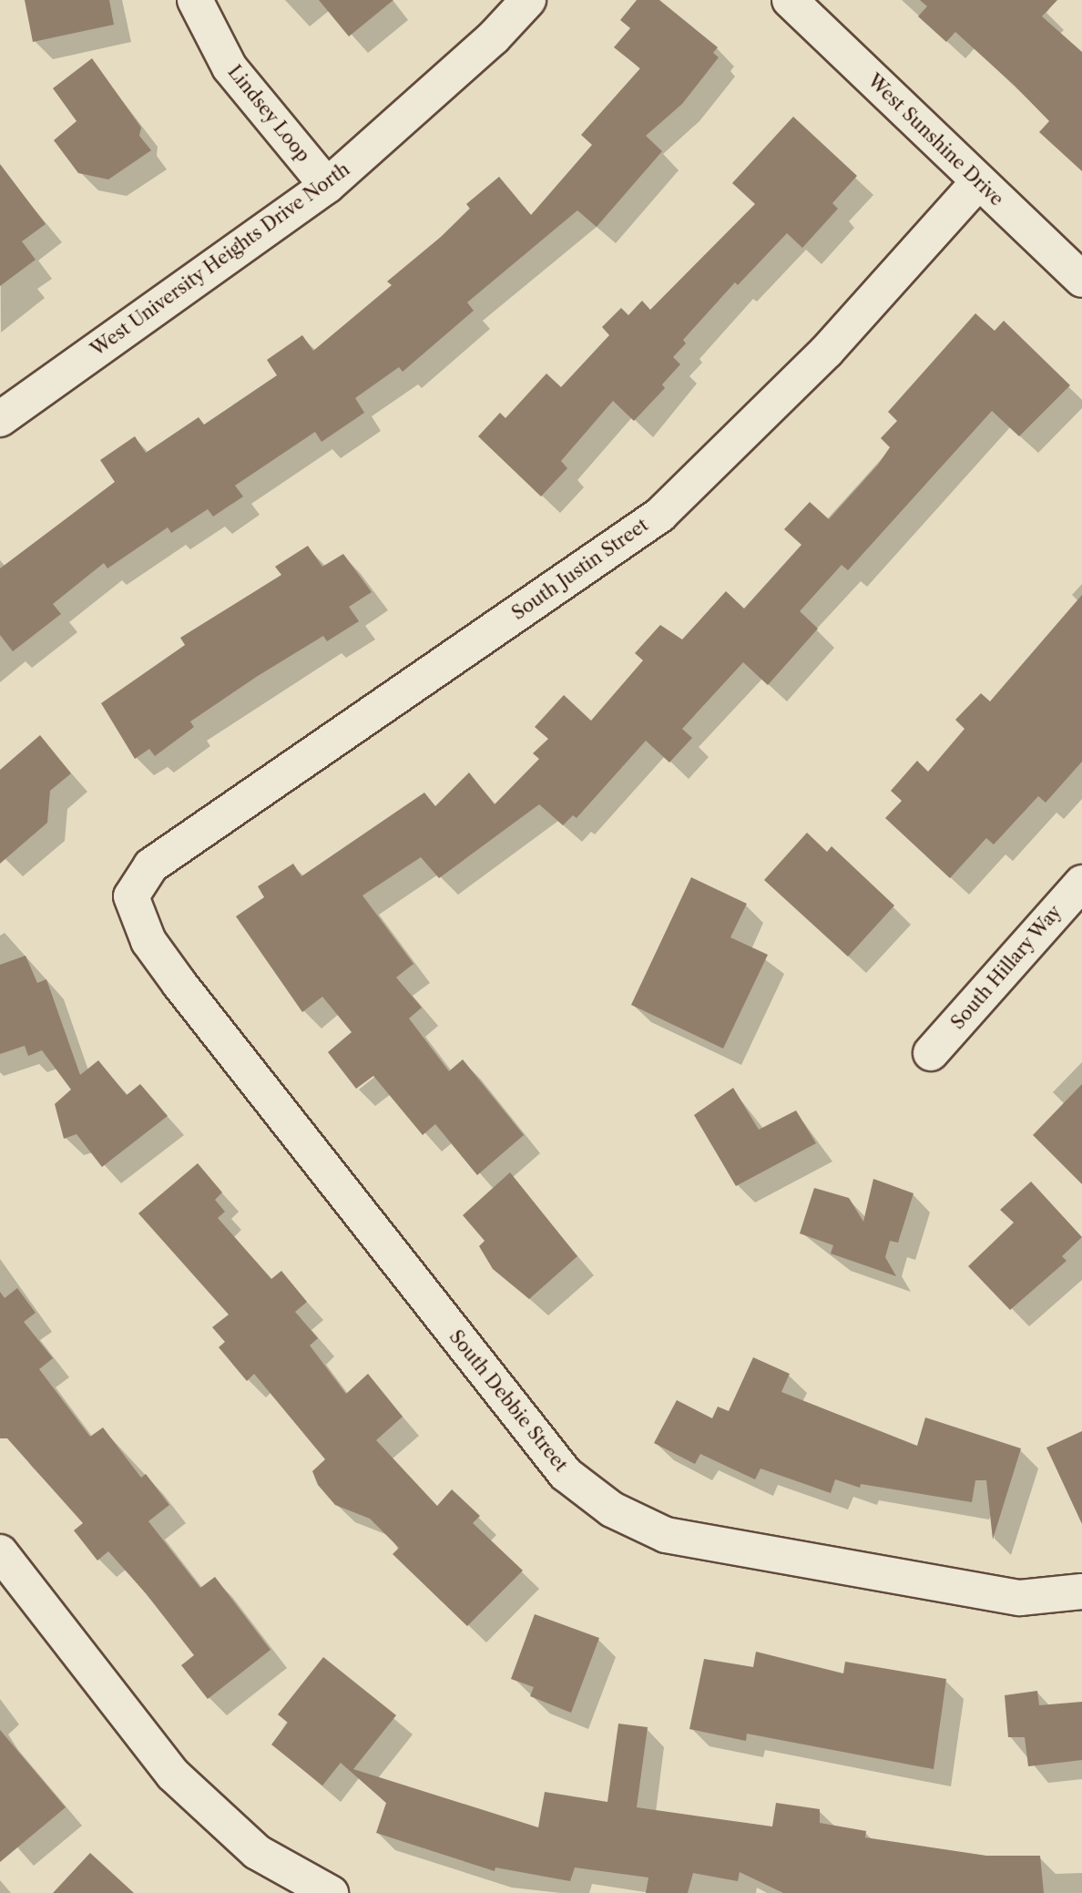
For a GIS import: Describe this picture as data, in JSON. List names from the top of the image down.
{
  "streets": {
    "street": [
      "Lindsey Loop",
      "West Sunshine Drive",
      "West University Heights Drive North",
      "South Justin Street",
      "South Hillary Way",
      "South Debbie Street"
    ]
  },
  "crossings": [
    ["Lindsey Loop", "West University Heights Drive North"],
    ["West Sunshine Drive", "South Justin Street"],
    ["South Justin Street", "South Debbie Street"]
  ]
}
